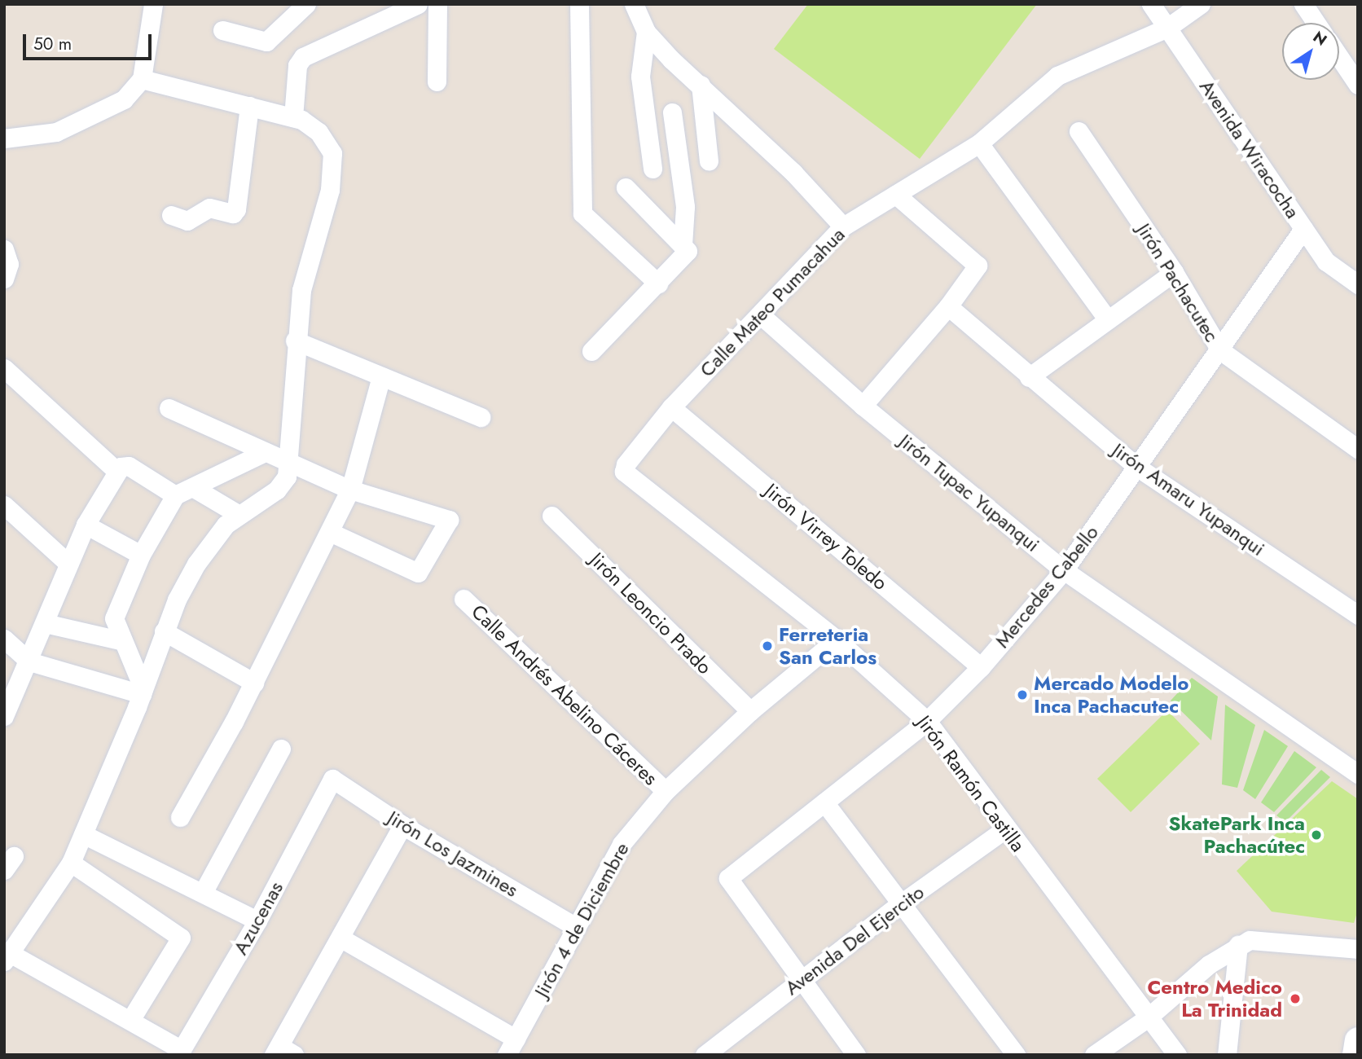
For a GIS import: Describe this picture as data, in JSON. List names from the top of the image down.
{
  "streets": {
    "street": [
      "Avenida Wiracocha",
      "Jirón Pachacutec",
      "Calle Mateo Pumacahua",
      "Jirón Tupac Yupanqui",
      "Jirón Amaru Yupanqui",
      "Jirón Virrey Toledo",
      "Mercedes Cabello",
      "Jirón Leoncio Prado",
      "Calle Andrés Abelino Cáceres",
      "Jirón Ramón Castilla",
      "Jirón Los Jazmines",
      "Azucenas",
      "Jirón 4 de Diciembre",
      "Avenida Del Ejercito"
    ]
  },
  "crossings": [
    ["Avenida Wiracocha", "Calle Mateo Pumacahua"],
    ["Avenida Wiracocha", "Mercedes Cabello"],
    ["Jirón Pachacutec", "Mercedes Cabello"],
    ["Calle Mateo Pumacahua", "Jirón Tupac Yupanqui"],
    ["Calle Mateo Pumacahua", "Jirón Virrey Toledo"],
    ["Calle Mateo Pumacahua", "Jirón Ramón Castilla"],
    ["Jirón Tupac Yupanqui", "Mercedes Cabello"],
    ["Jirón Amaru Yupanqui", "Mercedes Cabello"],
    ["Jirón Virrey Toledo", "Mercedes Cabello"],
    ["Mercedes Cabello", "Jirón Ramón Castilla"],
    ["Mercedes Cabello", "Avenida Del Ejercito"],
    ["Jirón Leoncio Prado", "Jirón 4 de Diciembre"],
    ["Calle Andrés Abelino Cáceres", "Jirón 4 de Diciembre"],
    ["Jirón Ramón Castilla", "Jirón 4 de Diciembre"],
    ["Jirón Ramón Castilla", "Avenida Del Ejercito"],
    ["Jirón Los Jazmines", "Azucenas"],
    ["Jirón Los Jazmines", "Jirón 4 de Diciembre"]
  ],
  "places": [
    "Ferreteria San Carlos",
    "Mercado Modelo Inca Pachacutec",
    "SkatePark Inca Pachacútec",
    "Centro Medico La Trinidad"
  ],
  "scale_bar": "50 m",
  "north": "top right"
}
